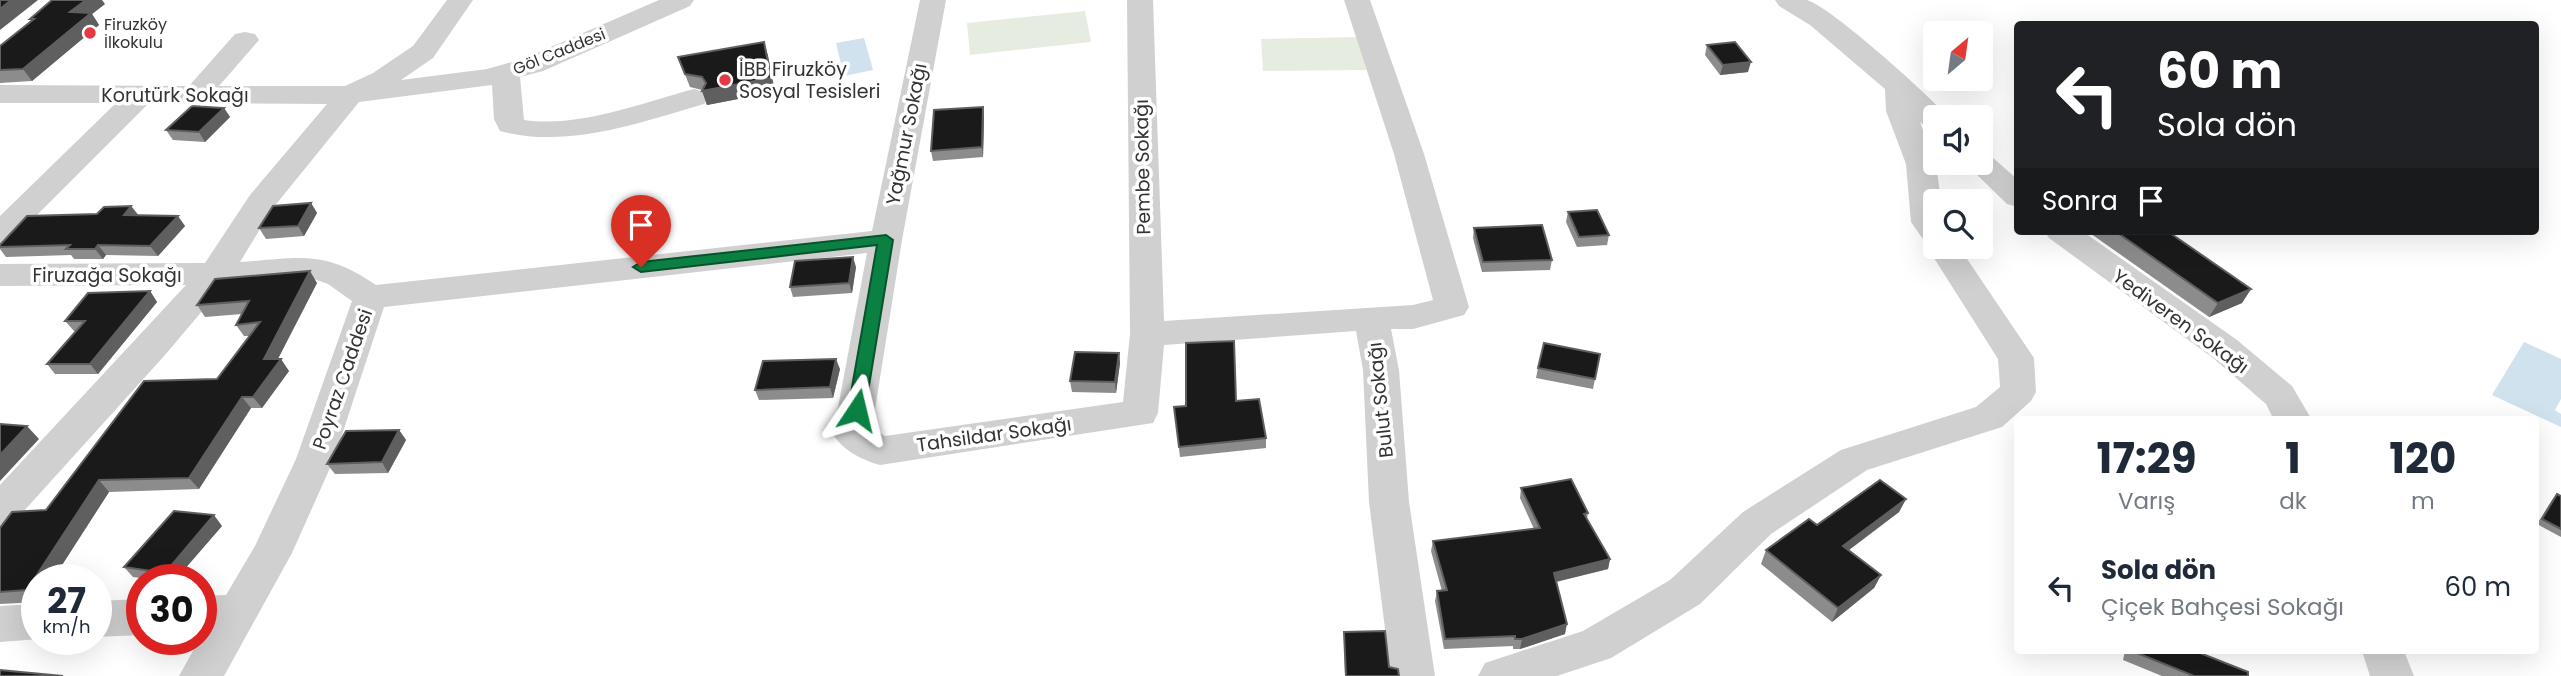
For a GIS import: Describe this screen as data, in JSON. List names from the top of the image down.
{
  "streets": {
    "street": [
      "Göl Caddesi",
      "Korutürk Sokağı",
      "Yağmur Sokağı",
      "Pembe Sokağı",
      "Firuzağa Sokağı",
      "Yediveren Sokağı",
      "Poyraz Caddesi",
      "Bulut Sokağı",
      "Tahsildar Sokağı"
    ]
  },
  "crossings": [
    ["Göl Caddesi", "Korutürk Sokağı"],
    ["Yağmur Sokağı", "Tahsildar Sokağı"],
    ["Pembe Sokağı", "Tahsildar Sokağı"],
    ["Firuzağa Sokağı", "Poyraz Caddesi"]
  ],
  "places": ["Firuzköy İlkokulu", "İBB Firuzköy Sosyal Tesisleri"],
  "north": "top right",
  "page": {
    "turn": ["60 m", "Sola dön"],
    "then": "Sonra",
    "eta": [
      "17:29",
      "Varış",
      "1",
      "dk",
      "120",
      "m"
    ],
    "list": [
      {
        "name": "Sola dön",
        "note": "Çiçek Bahçesi Sokağı",
        "value": "60 m"
      }
    ],
    "speed": "27 km/h",
    "limit": "30"
  }
}
